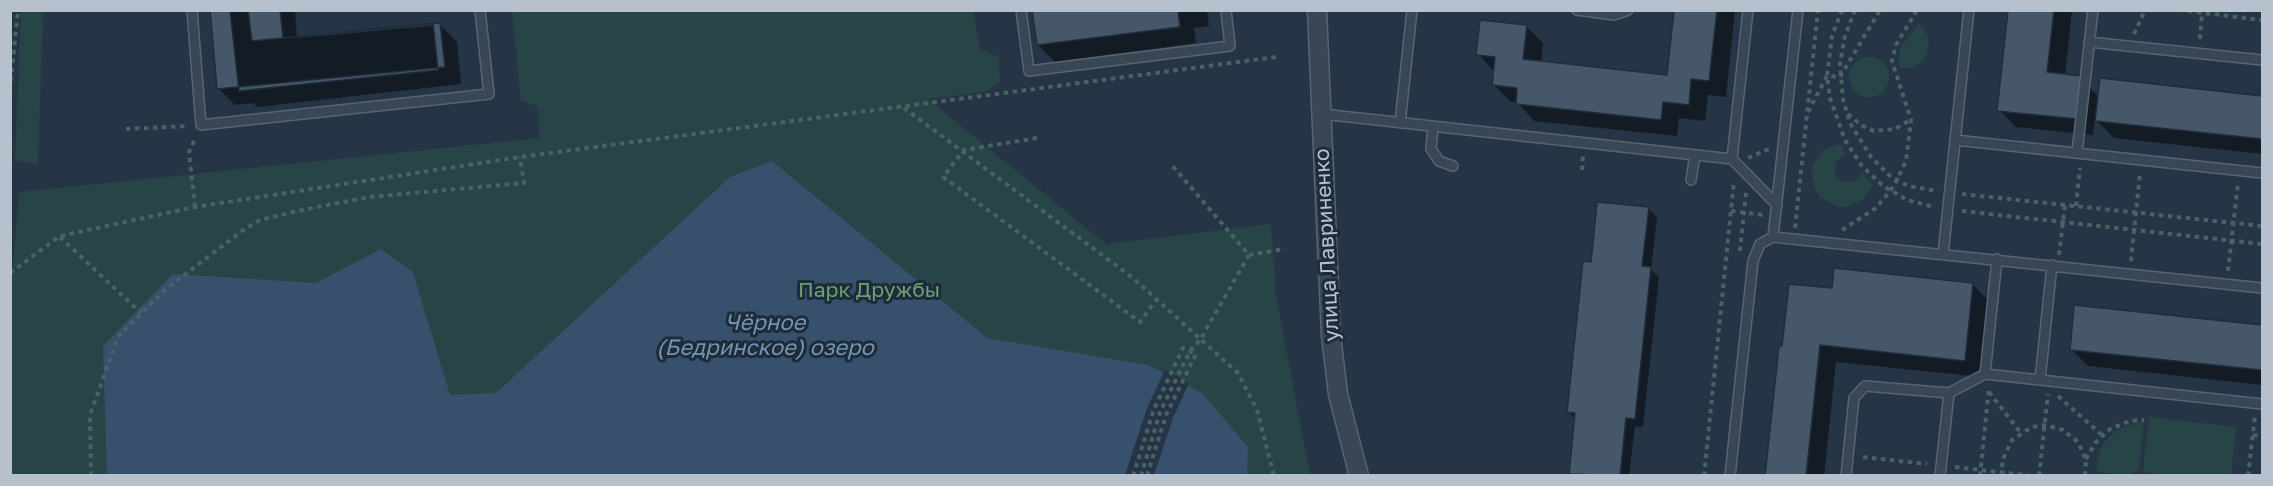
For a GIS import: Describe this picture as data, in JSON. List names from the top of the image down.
{
  "streets": {
    "street": ["улица Лавриненко"]
  },
  "water": ["Чёрное (Бедринское) озеро"],
  "parks": ["Парк Дружбы"]
}
